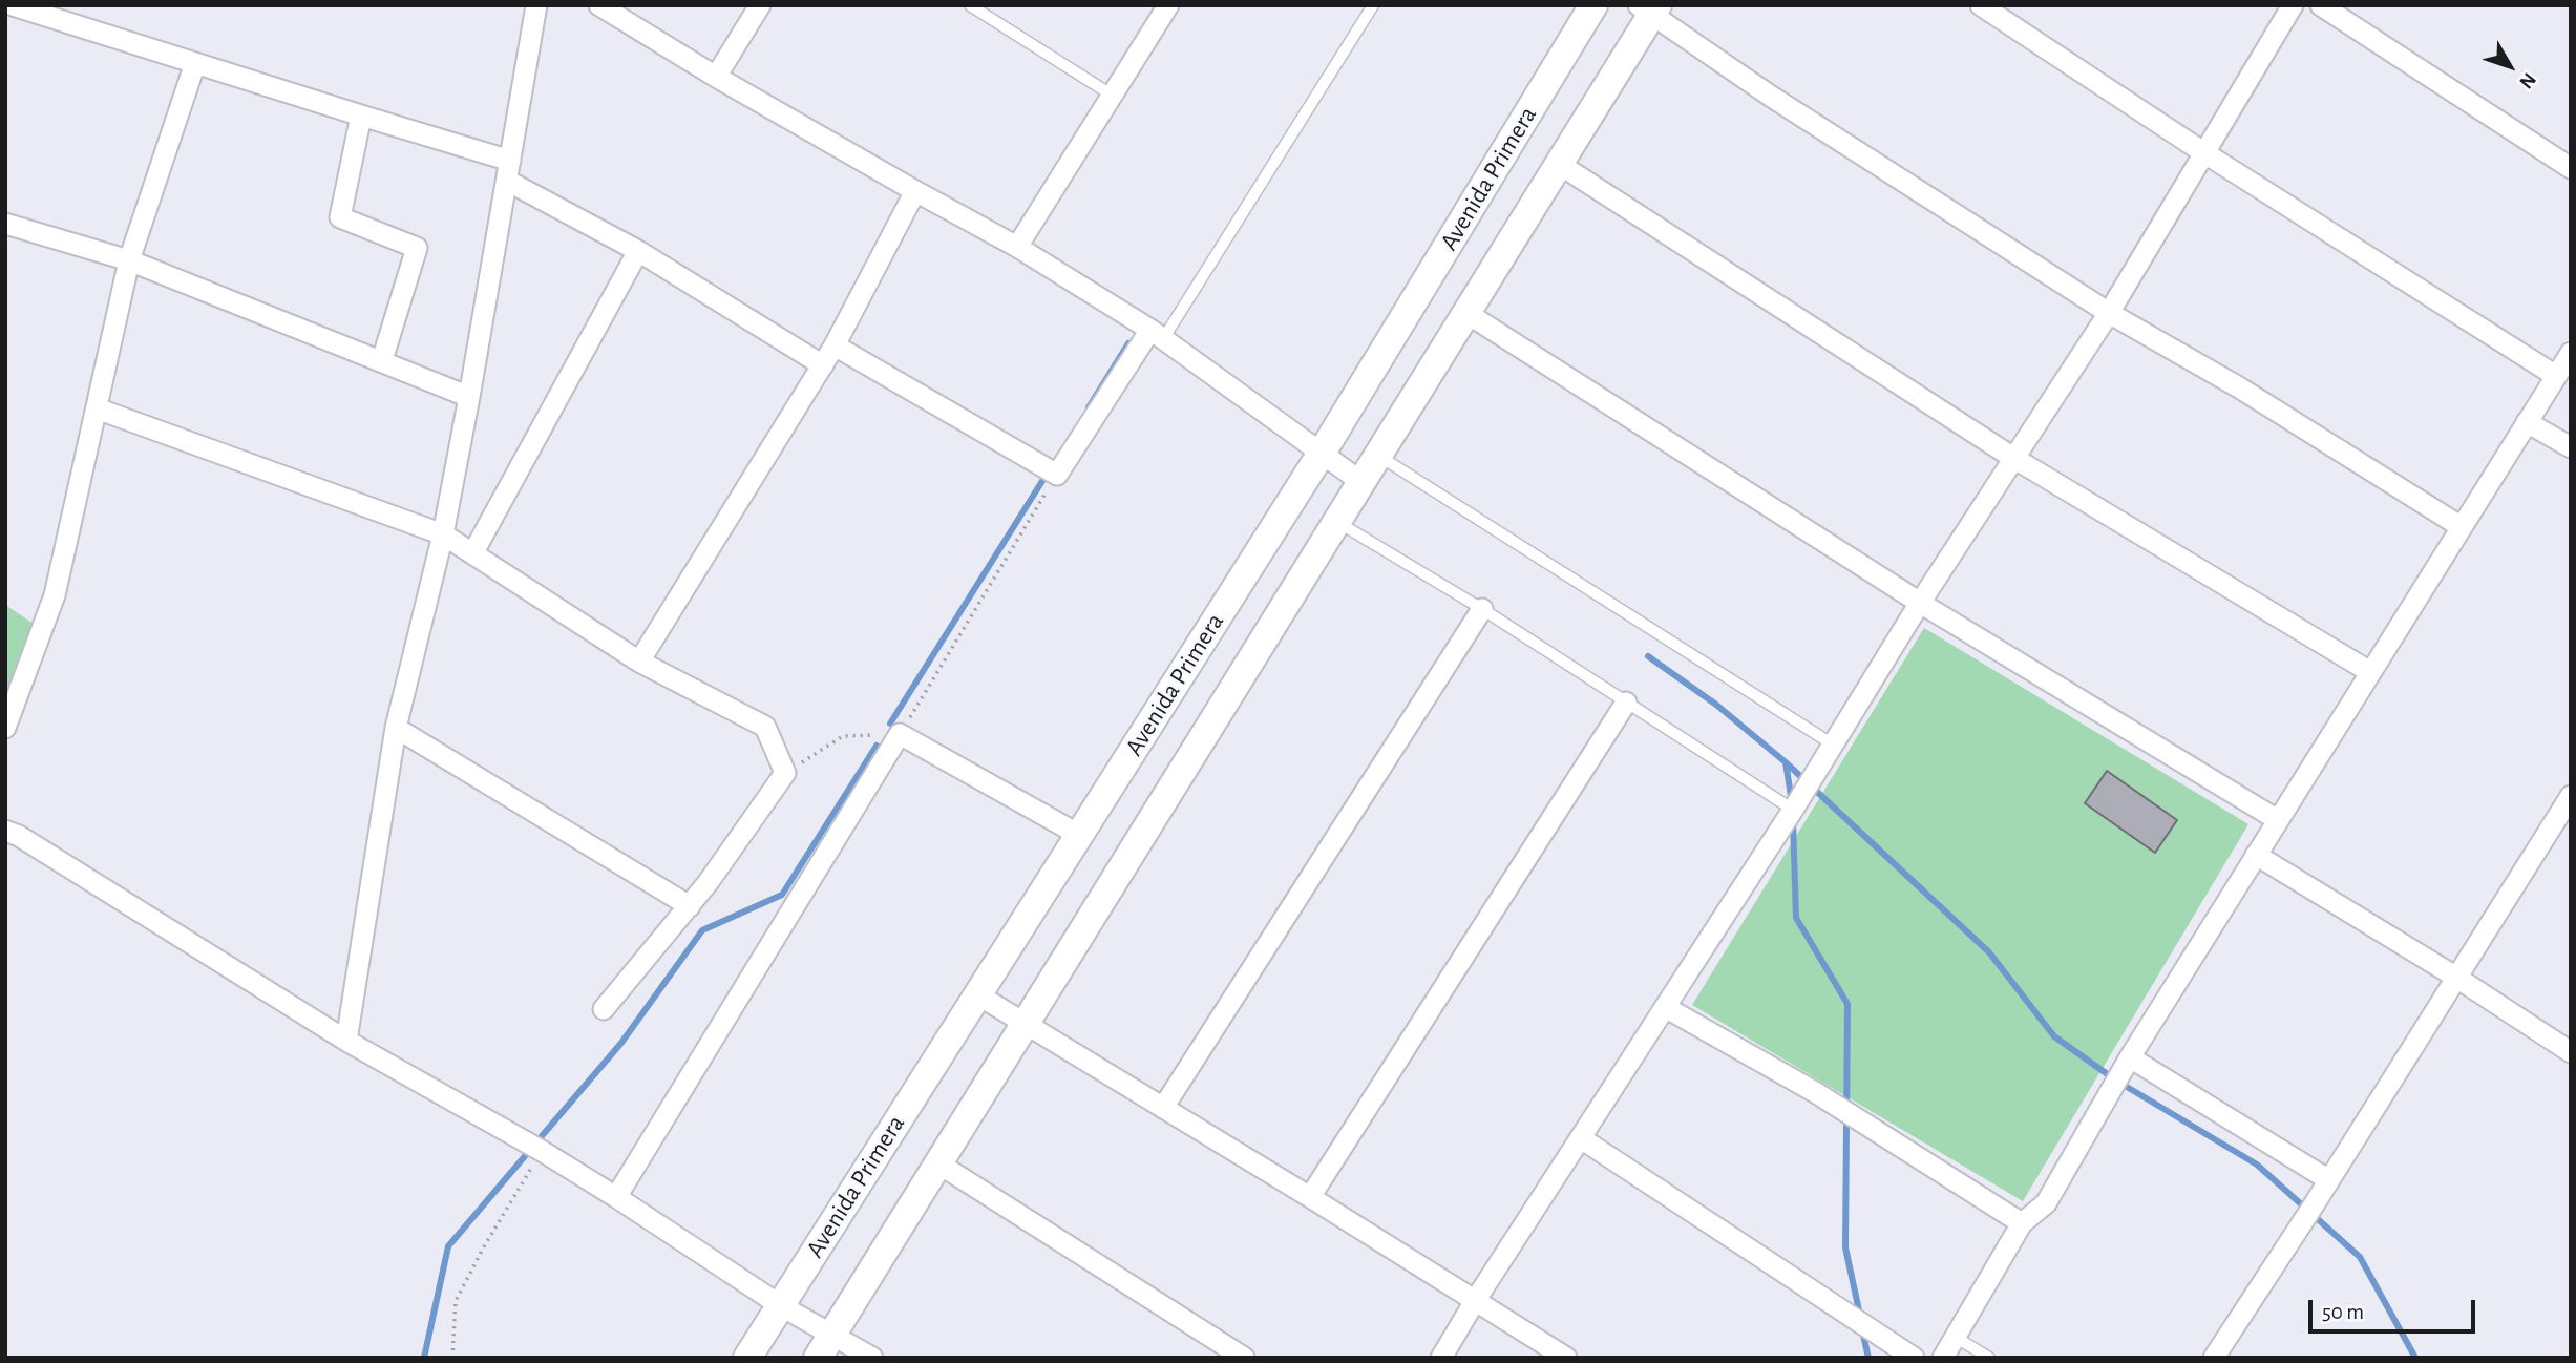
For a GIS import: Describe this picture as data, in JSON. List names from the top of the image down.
{
  "streets": {
    "main road": ["Avenida Primera"]
  },
  "scale_bar": "50 m",
  "north": "bottom right"
}
